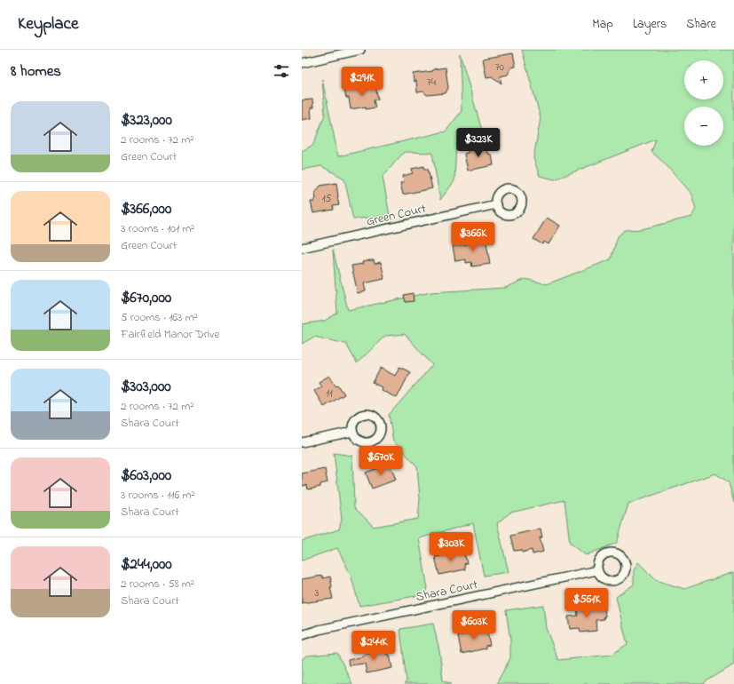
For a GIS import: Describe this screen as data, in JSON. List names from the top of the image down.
{
  "streets": {
    "street": ["Green Court", "Shara Court"]
  },
  "house_numbers": [
    "70",
    "74",
    "15",
    "11",
    "3"
  ],
  "page": {
    "header": "Keyplace",
    "nav": ["Map", "Layers", "Share"],
    "heading": "8 homes",
    "map_buttons": ["+", "−"],
    "price": [
      "$291K",
      "$323K",
      "$366K",
      "$670K",
      "$303K",
      "$561K",
      "$603K",
      "$244K"
    ],
    "list": [
      {
        "name": "$323,000",
        "note": "2 rooms · 72 m² · Green Court"
      },
      {
        "name": "$366,000",
        "note": "3 rooms · 101 m² · Green Court"
      },
      {
        "name": "$670,000",
        "note": "5 rooms · 163 m² · Fairfield Manor Drive"
      },
      {
        "name": "$303,000",
        "note": "2 rooms · 72 m² · Shara Court"
      },
      {
        "name": "$603,000",
        "note": "3 rooms · 116 m² · Shara Court"
      },
      {
        "name": "$244,000",
        "note": "2 rooms · 58 m² · Shara Court"
      }
    ]
  }
}
